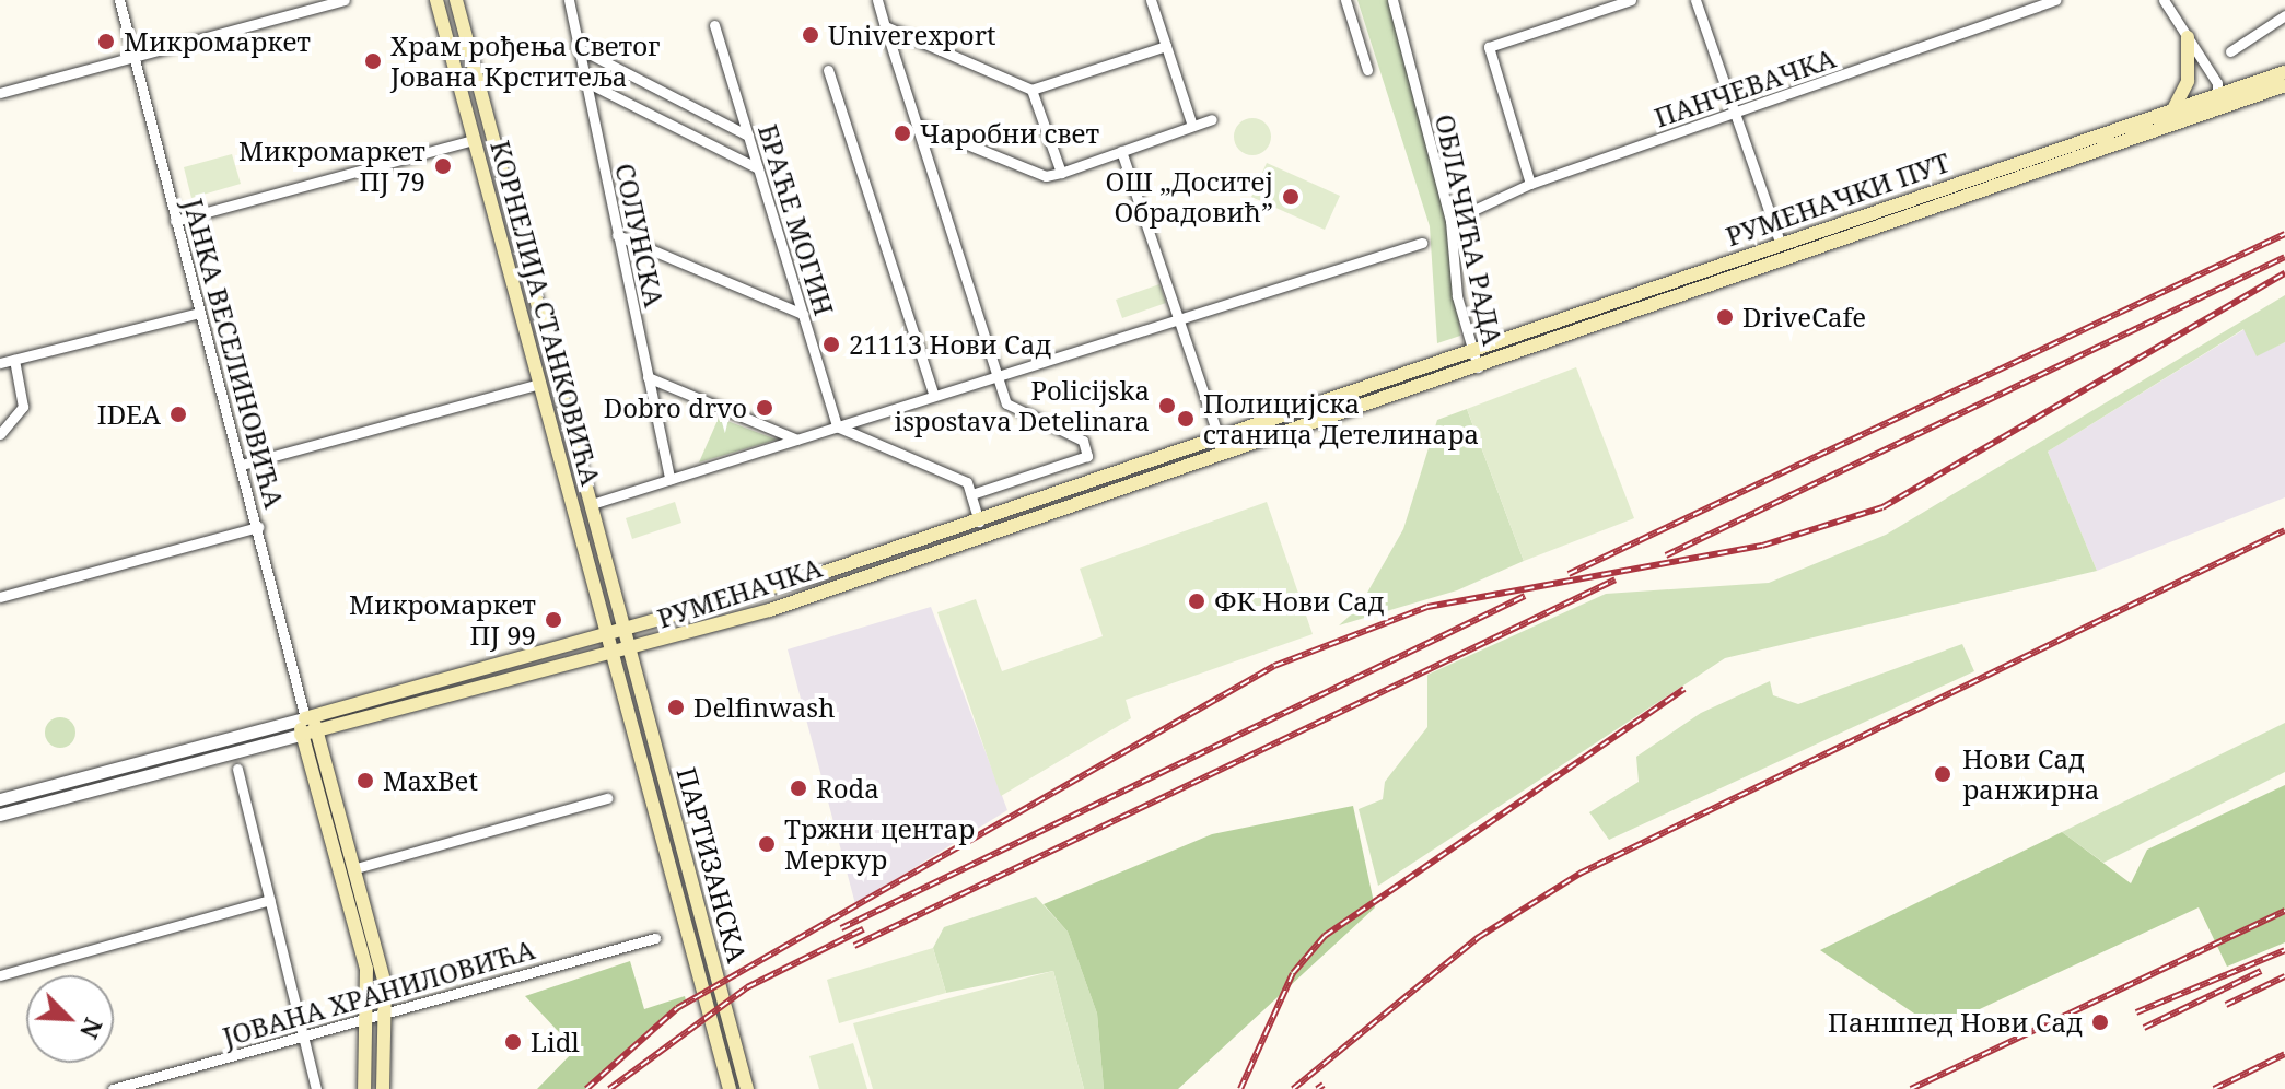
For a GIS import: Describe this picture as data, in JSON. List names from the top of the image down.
{
  "streets": {
    "main road": [
      "РУМЕНАЧКИ ПУТ",
      "КОРНЕЛИЈА СТАНКОВИЋА",
      "РУМЕНАЧКА",
      "ПАРТИЗАНСКА"
    ],
    "street": [
      "ПАНЧЕВАЧКА",
      "БРАЋЕ МОГИН",
      "ОБЛАЧИЋА РАДА",
      "СОЛУНСКА",
      "ЈАНКА ВЕСЕЛИНОВИЋА",
      "ЈОВАНА ХРАНИЛОВИЋА"
    ]
  },
  "crossings": [
    ["ПАНЧЕВАЧКА", "ОБЛАЧИЋА РАДА"],
    ["РУМЕНАЧКИ ПУТ", "ОБЛАЧИЋА РАДА"],
    ["РУМЕНАЧКИ ПУТ", "РУМЕНАЧКА"],
    ["ОБЛАЧИЋА РАДА", "РУМЕНАЧКА"],
    ["КОРНЕЛИЈА СТАНКОВИЋА", "РУМЕНАЧКА"],
    ["КОРНЕЛИЈА СТАНКОВИЋА", "ПАРТИЗАНСКА"],
    ["ЈАНКА ВЕСЕЛИНОВИЋА", "РУМЕНАЧКА"],
    ["РУМЕНАЧКА", "ПАРТИЗАНСКА"]
  ],
  "places": [
    "Univerexport",
    "Микромаркет",
    "Храм рођења Светог Јована Крститеља",
    "Чаробни свет",
    "Микромаркет ПЈ 79",
    "ОШ „Доситеј Обрадовић”",
    "DriveCafe",
    "21113 Нови Сад",
    "Policijska ispostava Detelinara",
    "Dobro drvo",
    "IDEA",
    "Полицијска станица Детелинара",
    "ФК Нови Сад",
    "Микромаркет ПЈ 99",
    "Delfinwash",
    "Нови Сад ранжирна",
    "MaxBet",
    "Roda",
    "Тржни центар Меркур",
    "Паншпед Нови Сад",
    "Lidl"
  ],
  "north": "bottom right"
}
